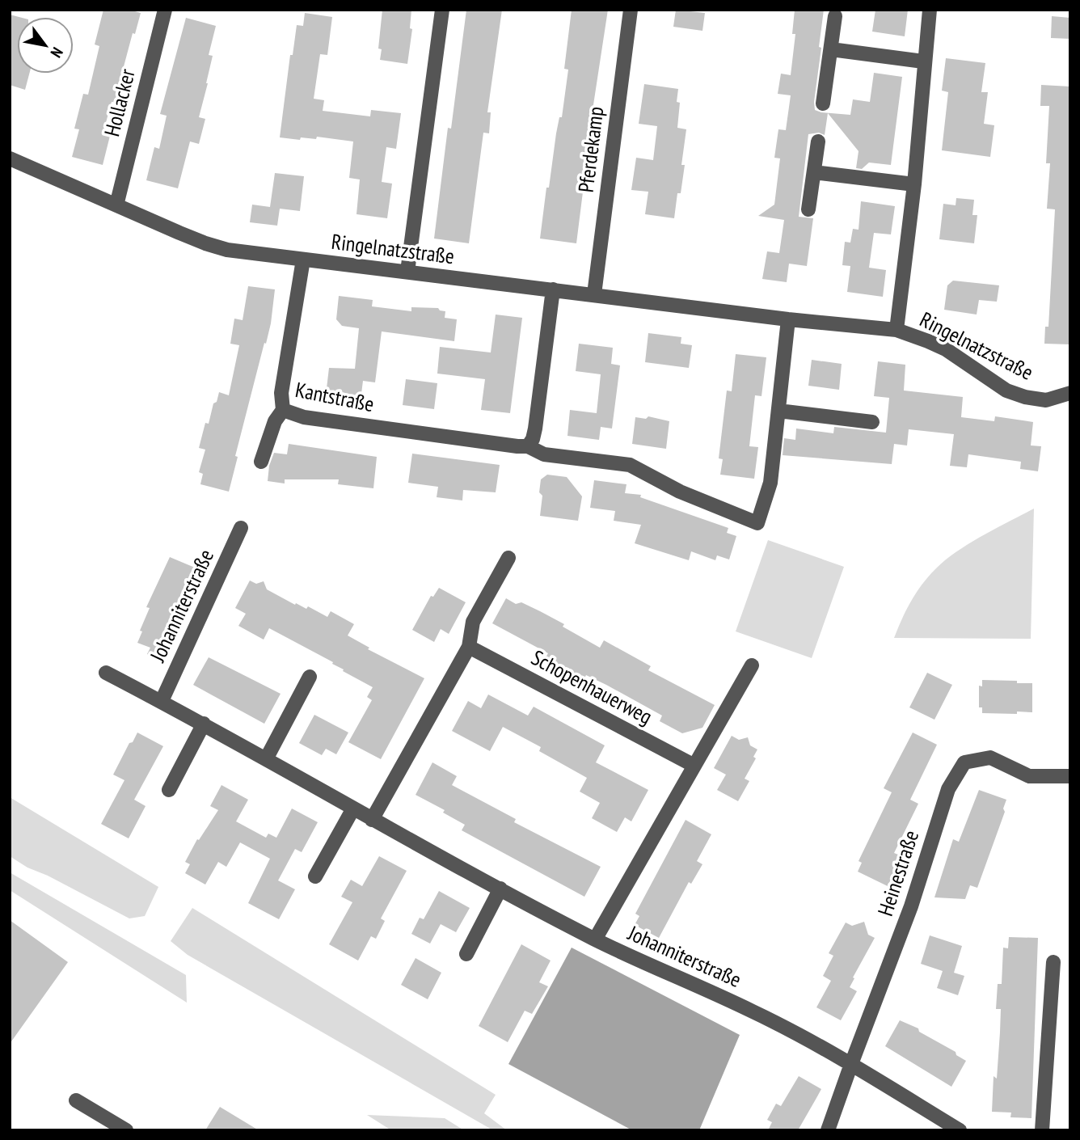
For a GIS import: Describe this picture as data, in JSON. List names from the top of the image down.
{
  "streets": {
    "street": [
      "Hollacker",
      "Pferdekamp",
      "Ringelnatzstraße",
      "Kantstraße",
      "Johanniterstraße",
      "Schopenhauerweg",
      "Heinestraße"
    ]
  },
  "crossings": [
    ["Hollacker", "Ringelnatzstraße"],
    ["Pferdekamp", "Ringelnatzstraße"],
    ["Ringelnatzstraße", "Kantstraße"],
    ["Johanniterstraße", "Heinestraße"]
  ],
  "north": "bottom right"
}
